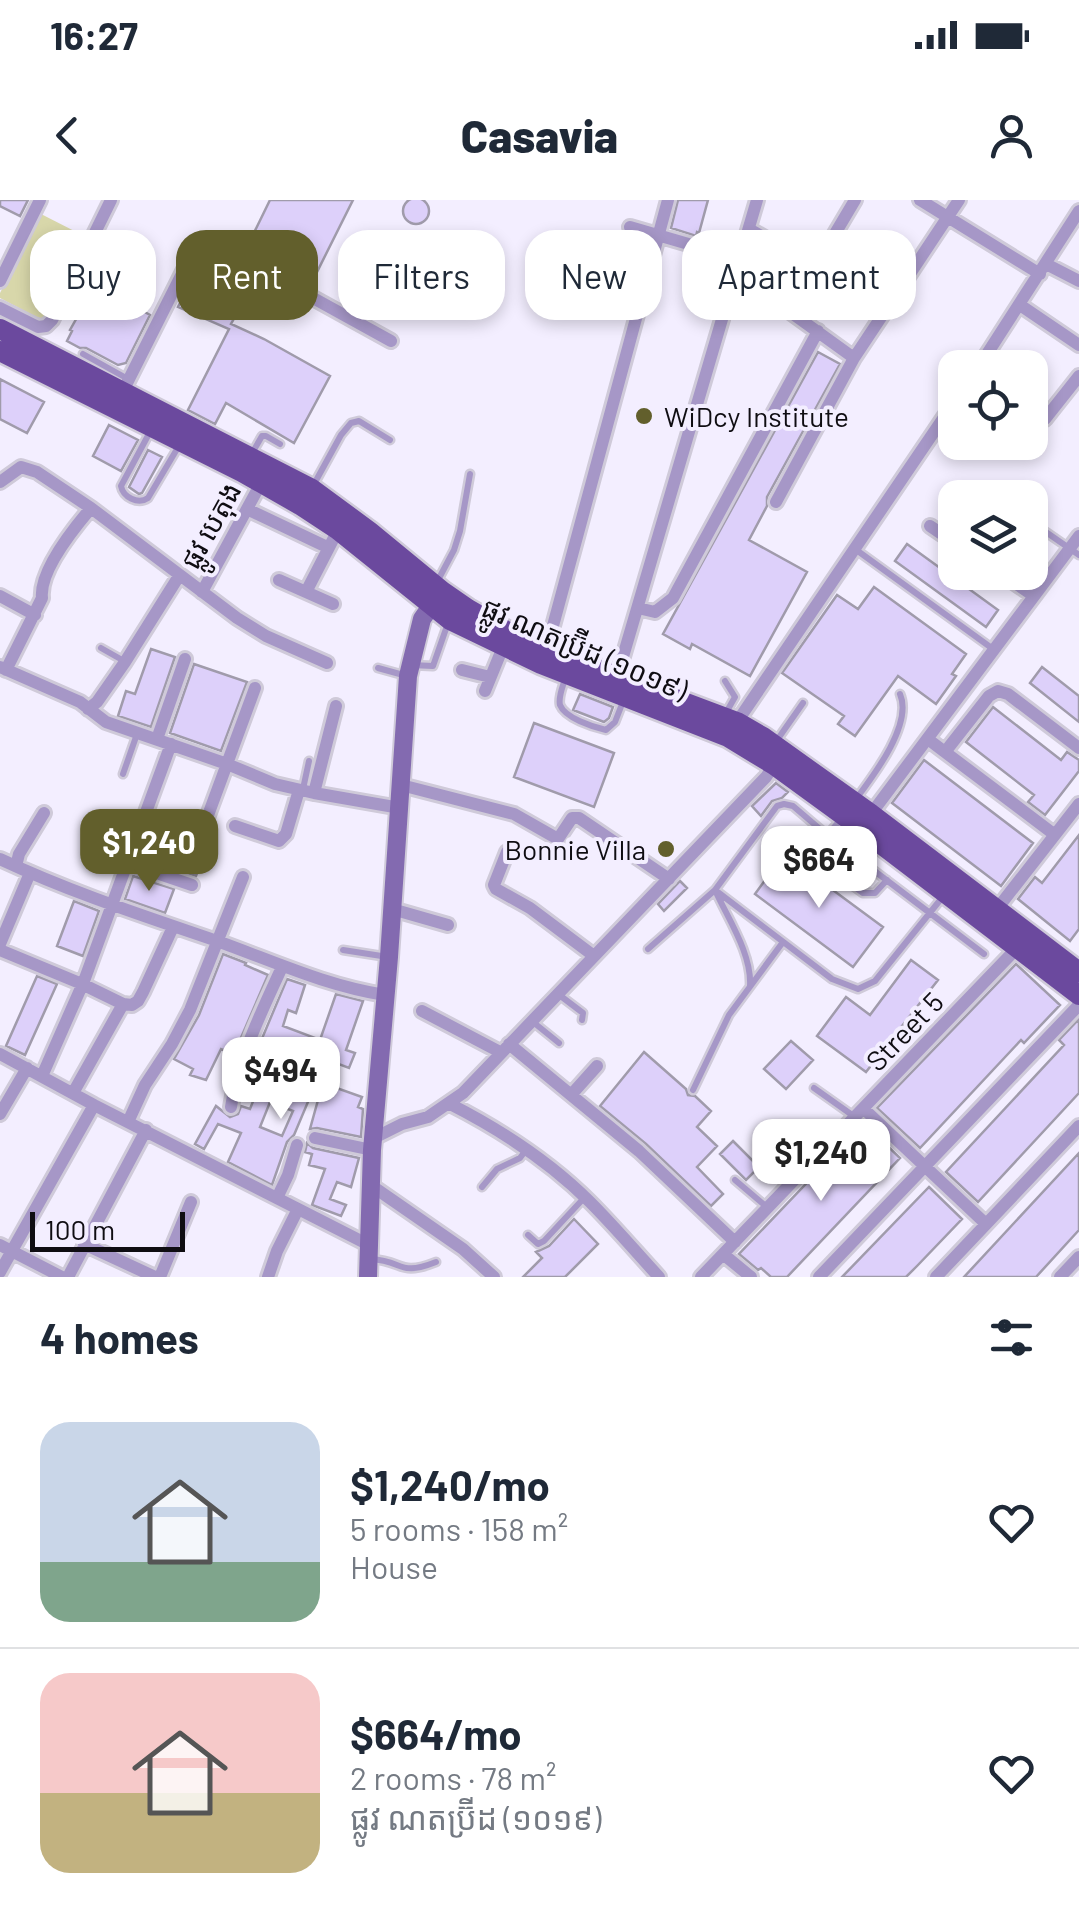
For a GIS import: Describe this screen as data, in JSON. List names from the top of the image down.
{
  "streets": {
    "main road": ["ផ្លូវ ណតប្រ៊ីដ (១០១៩)"],
    "street": ["ផ្លូវ បេតុង", "Street 5"]
  },
  "crossings": [
    ["ផ្លូវ បេតុង", "ផ្លូវ ណតប្រ៊ីដ (១០១៩)"],
    ["ផ្លូវ ណតប្រ៊ីដ (១០១៩)", "Street 5"]
  ],
  "places": ["WiDcy Institute", "Bonnie Villa"],
  "scale_bar": "100 m",
  "page": {
    "status": "16:27",
    "header": "Casavia",
    "chip": [
      "Buy",
      "Rent",
      "Filters",
      "New",
      "Apartment"
    ],
    "price": [
      "$1,240",
      "$664",
      "$494",
      "$1,240"
    ],
    "scale": "100 m",
    "heading": "4 homes",
    "list": [
      {
        "name": "$1,240/mo",
        "note": "5 rooms · 158 m² · House"
      },
      {
        "name": "$664/mo",
        "note": "2 rooms · 78 m² · ផ្លូវ ណតប្រ៊ីដ (១០១៩)"
      }
    ]
  }
}
